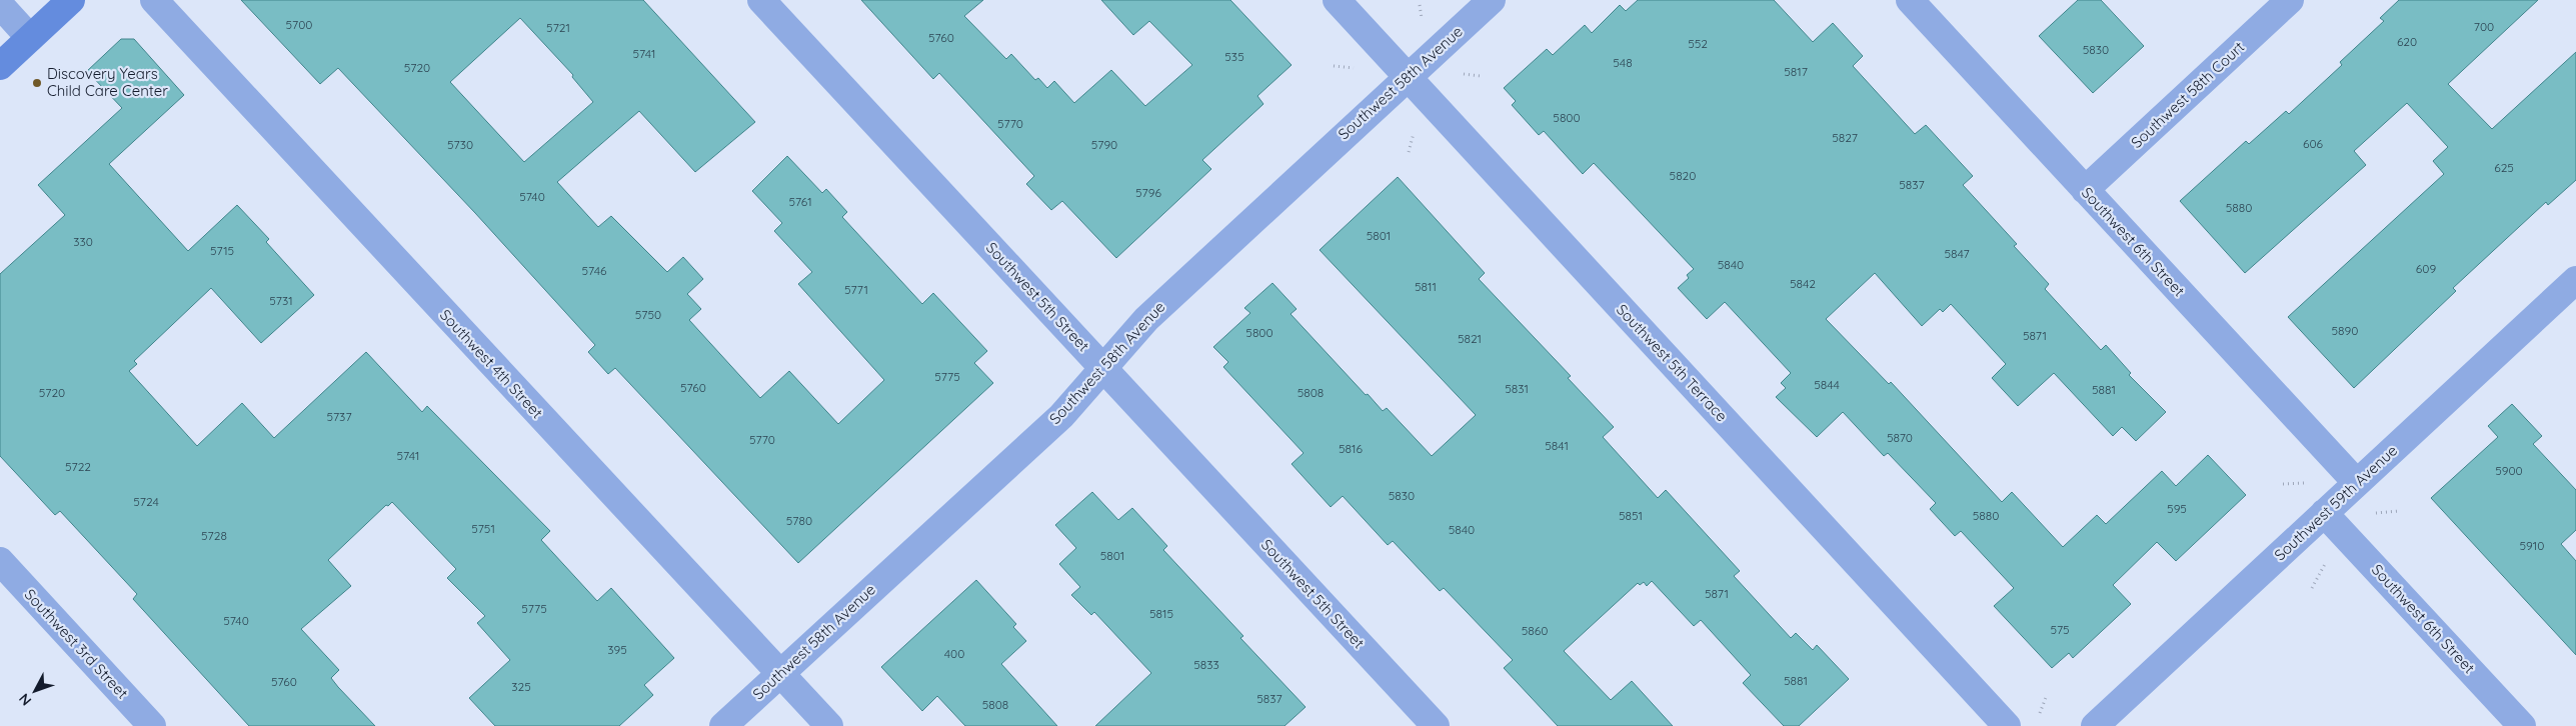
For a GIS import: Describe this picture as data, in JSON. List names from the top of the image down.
{
  "streets": {
    "street": [
      "Southwest 58th Avenue",
      "Southwest 58th Court",
      "Southwest 6th Street",
      "Southwest 5th Street",
      "Southwest 5th Terrace",
      "Southwest 4th Street",
      "Southwest 59th Avenue",
      "Southwest 3rd Street"
    ]
  },
  "crossings": [
    ["Southwest 58th Avenue", "Southwest 5th Street"],
    ["Southwest 58th Avenue", "Southwest 5th Terrace"],
    ["Southwest 58th Avenue", "Southwest 4th Street"],
    ["Southwest 58th Court", "Southwest 6th Street"],
    ["Southwest 6th Street", "Southwest 59th Avenue"]
  ],
  "places": ["Discovery Years Child Care Center"],
  "house_numbers": [
    "5700",
    "700",
    "5721",
    "5760",
    "620",
    "552",
    "5830",
    "5741",
    "535",
    "548",
    "5720",
    "5817",
    "5800",
    "5770",
    "5827",
    "606",
    "5730",
    "5790",
    "625",
    "5820",
    "5837",
    "5796",
    "5740",
    "5761",
    "5880",
    "5801",
    "330",
    "5715",
    "5847",
    "5840",
    "609",
    "5746",
    "5842",
    "5811",
    "5771",
    "5731",
    "5750",
    "5890",
    "5800",
    "5871",
    "5821",
    "5775",
    "5844",
    "5760",
    "5831",
    "5881",
    "5720",
    "5808",
    "5737",
    "5870",
    "5770",
    "5841",
    "5816",
    "5741",
    "5722",
    "5900",
    "5830",
    "5724",
    "595",
    "5851",
    "5880",
    "5780",
    "5751",
    "5840",
    "5728",
    "5910",
    "5801",
    "5871",
    "5775",
    "5815",
    "5740",
    "575",
    "5860",
    "395",
    "400",
    "5833",
    "5881",
    "5760",
    "325",
    "5837",
    "5808"
  ],
  "north": "bottom left"
}
